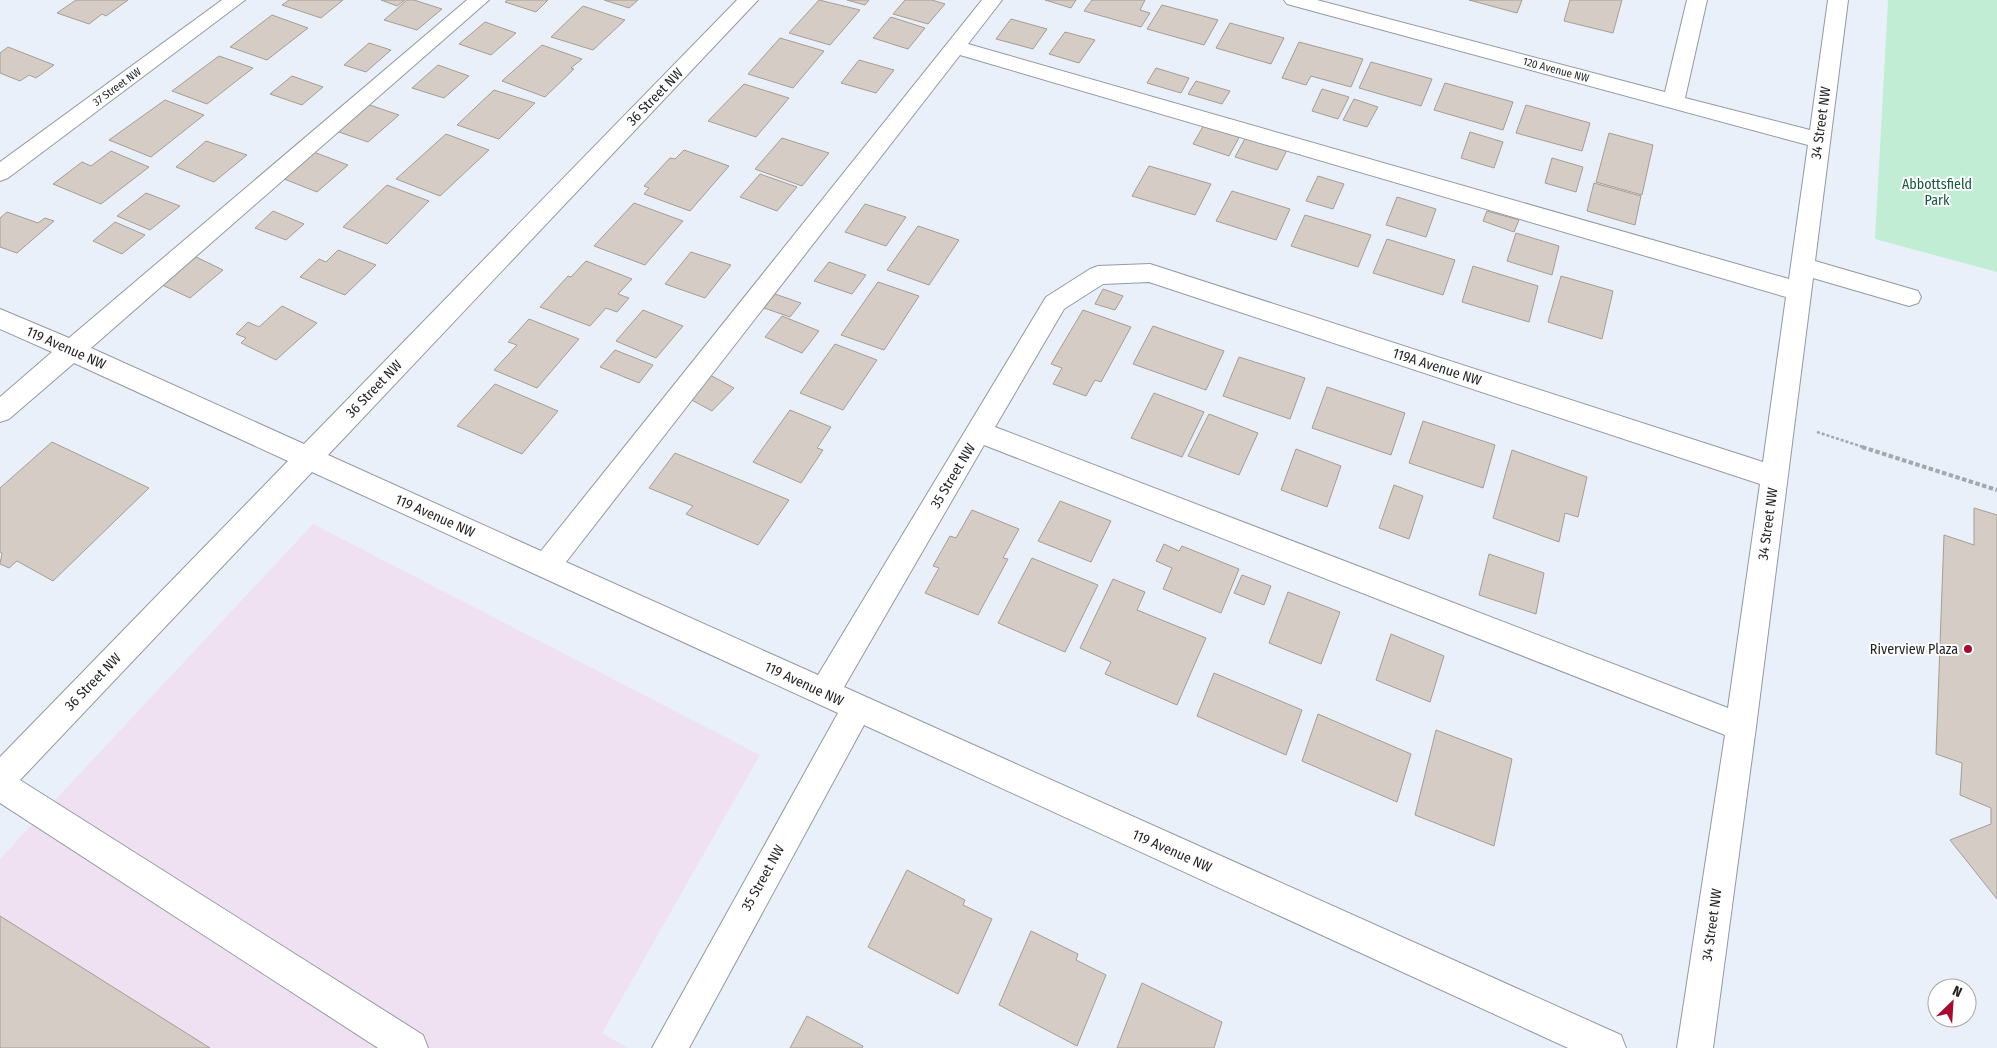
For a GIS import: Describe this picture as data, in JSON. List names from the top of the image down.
{
  "streets": {
    "street": [
      "120 Avenue NW",
      "37 Street NW",
      "36 Street NW",
      "34 Street NW",
      "119 Avenue NW",
      "119A Avenue NW",
      "35 Street NW"
    ]
  },
  "crossings": [
    ["120 Avenue NW", "34 Street NW"],
    ["36 Street NW", "119 Avenue NW"],
    ["34 Street NW", "119A Avenue NW"],
    ["119 Avenue NW", "35 Street NW"],
    ["119A Avenue NW", "35 Street NW"]
  ],
  "parks": ["Abbottsfield Park"],
  "places": ["Riverview Plaza"],
  "north": "top right"
}
